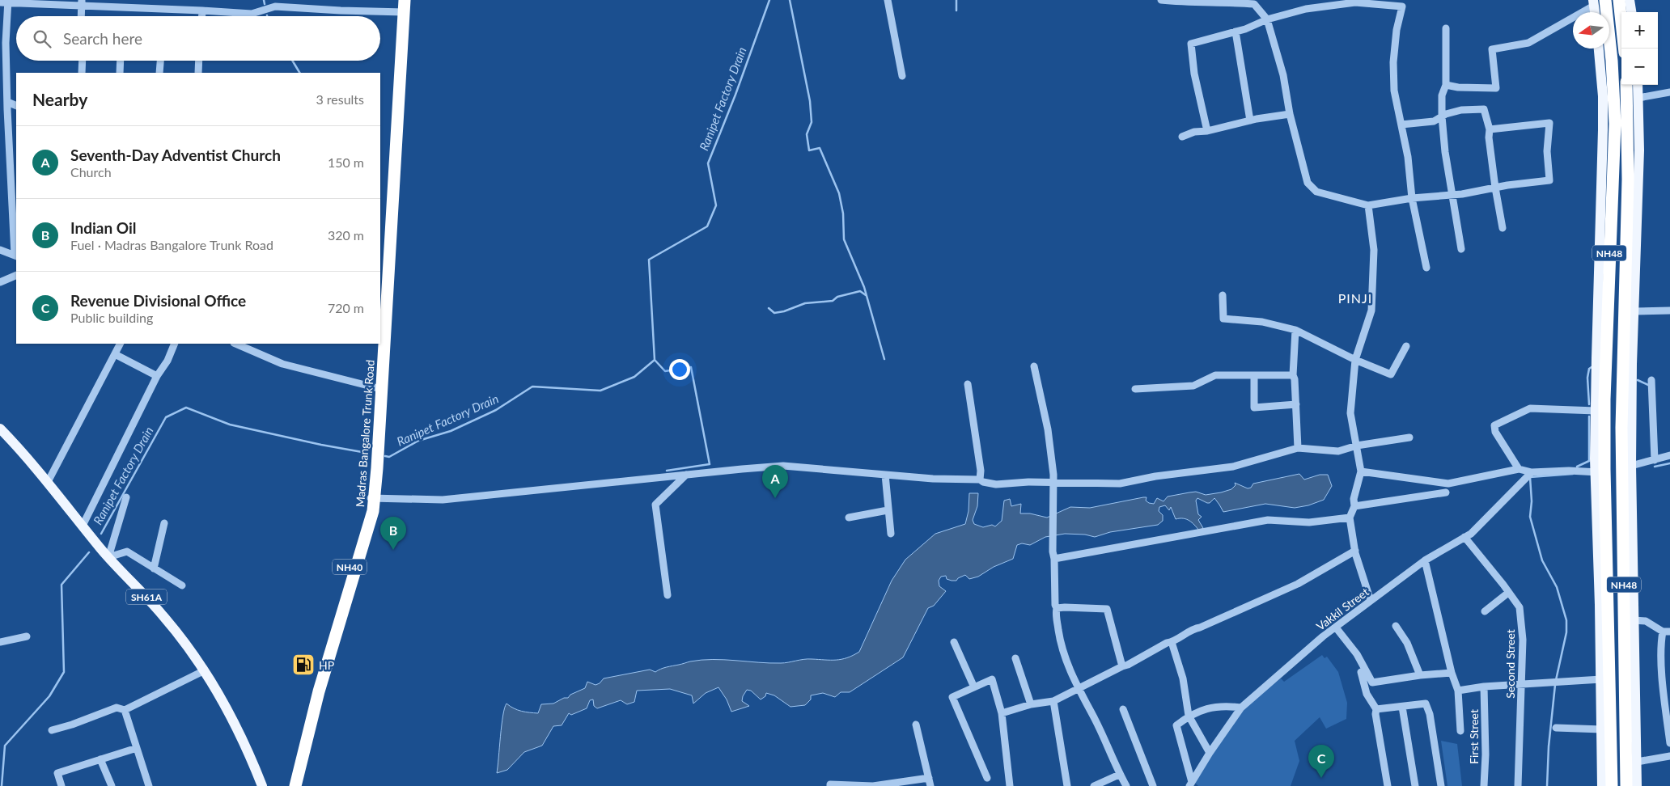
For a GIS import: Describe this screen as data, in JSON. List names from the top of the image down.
{
  "streets": {
    "highway": ["NH48", "Madras Bangalore Trunk Road", "NH40"],
    "main road": ["SH61A"],
    "street": ["Vakkil Street", "Second Street", "First Street"]
  },
  "crossings": [
    ["Madras Bangalore Trunk Road", "NH40"],
    ["Vakkil Street", "Second Street"]
  ],
  "districts": ["PINJI"],
  "water": ["Ranipet Factory Drain"],
  "places": {
    "fuel station": ["HP"]
  },
  "north": "left",
  "page": {
    "map_buttons": ["+", "−"],
    "search": "Search here",
    "heading": ["Nearby", "3 results"],
    "list": [
      {
        "mark": "A",
        "name": "Seventh-Day Adventist Church",
        "note": "Church",
        "value": "150 m"
      },
      {
        "mark": "B",
        "name": "Indian Oil",
        "note": "Fuel · Madras Bangalore Trunk Road",
        "value": "320 m"
      },
      {
        "mark": "C",
        "name": "Revenue Divisional Office",
        "note": "Public building",
        "value": "720 m"
      }
    ],
    "pins": ["A", "B", "C"]
  }
}
